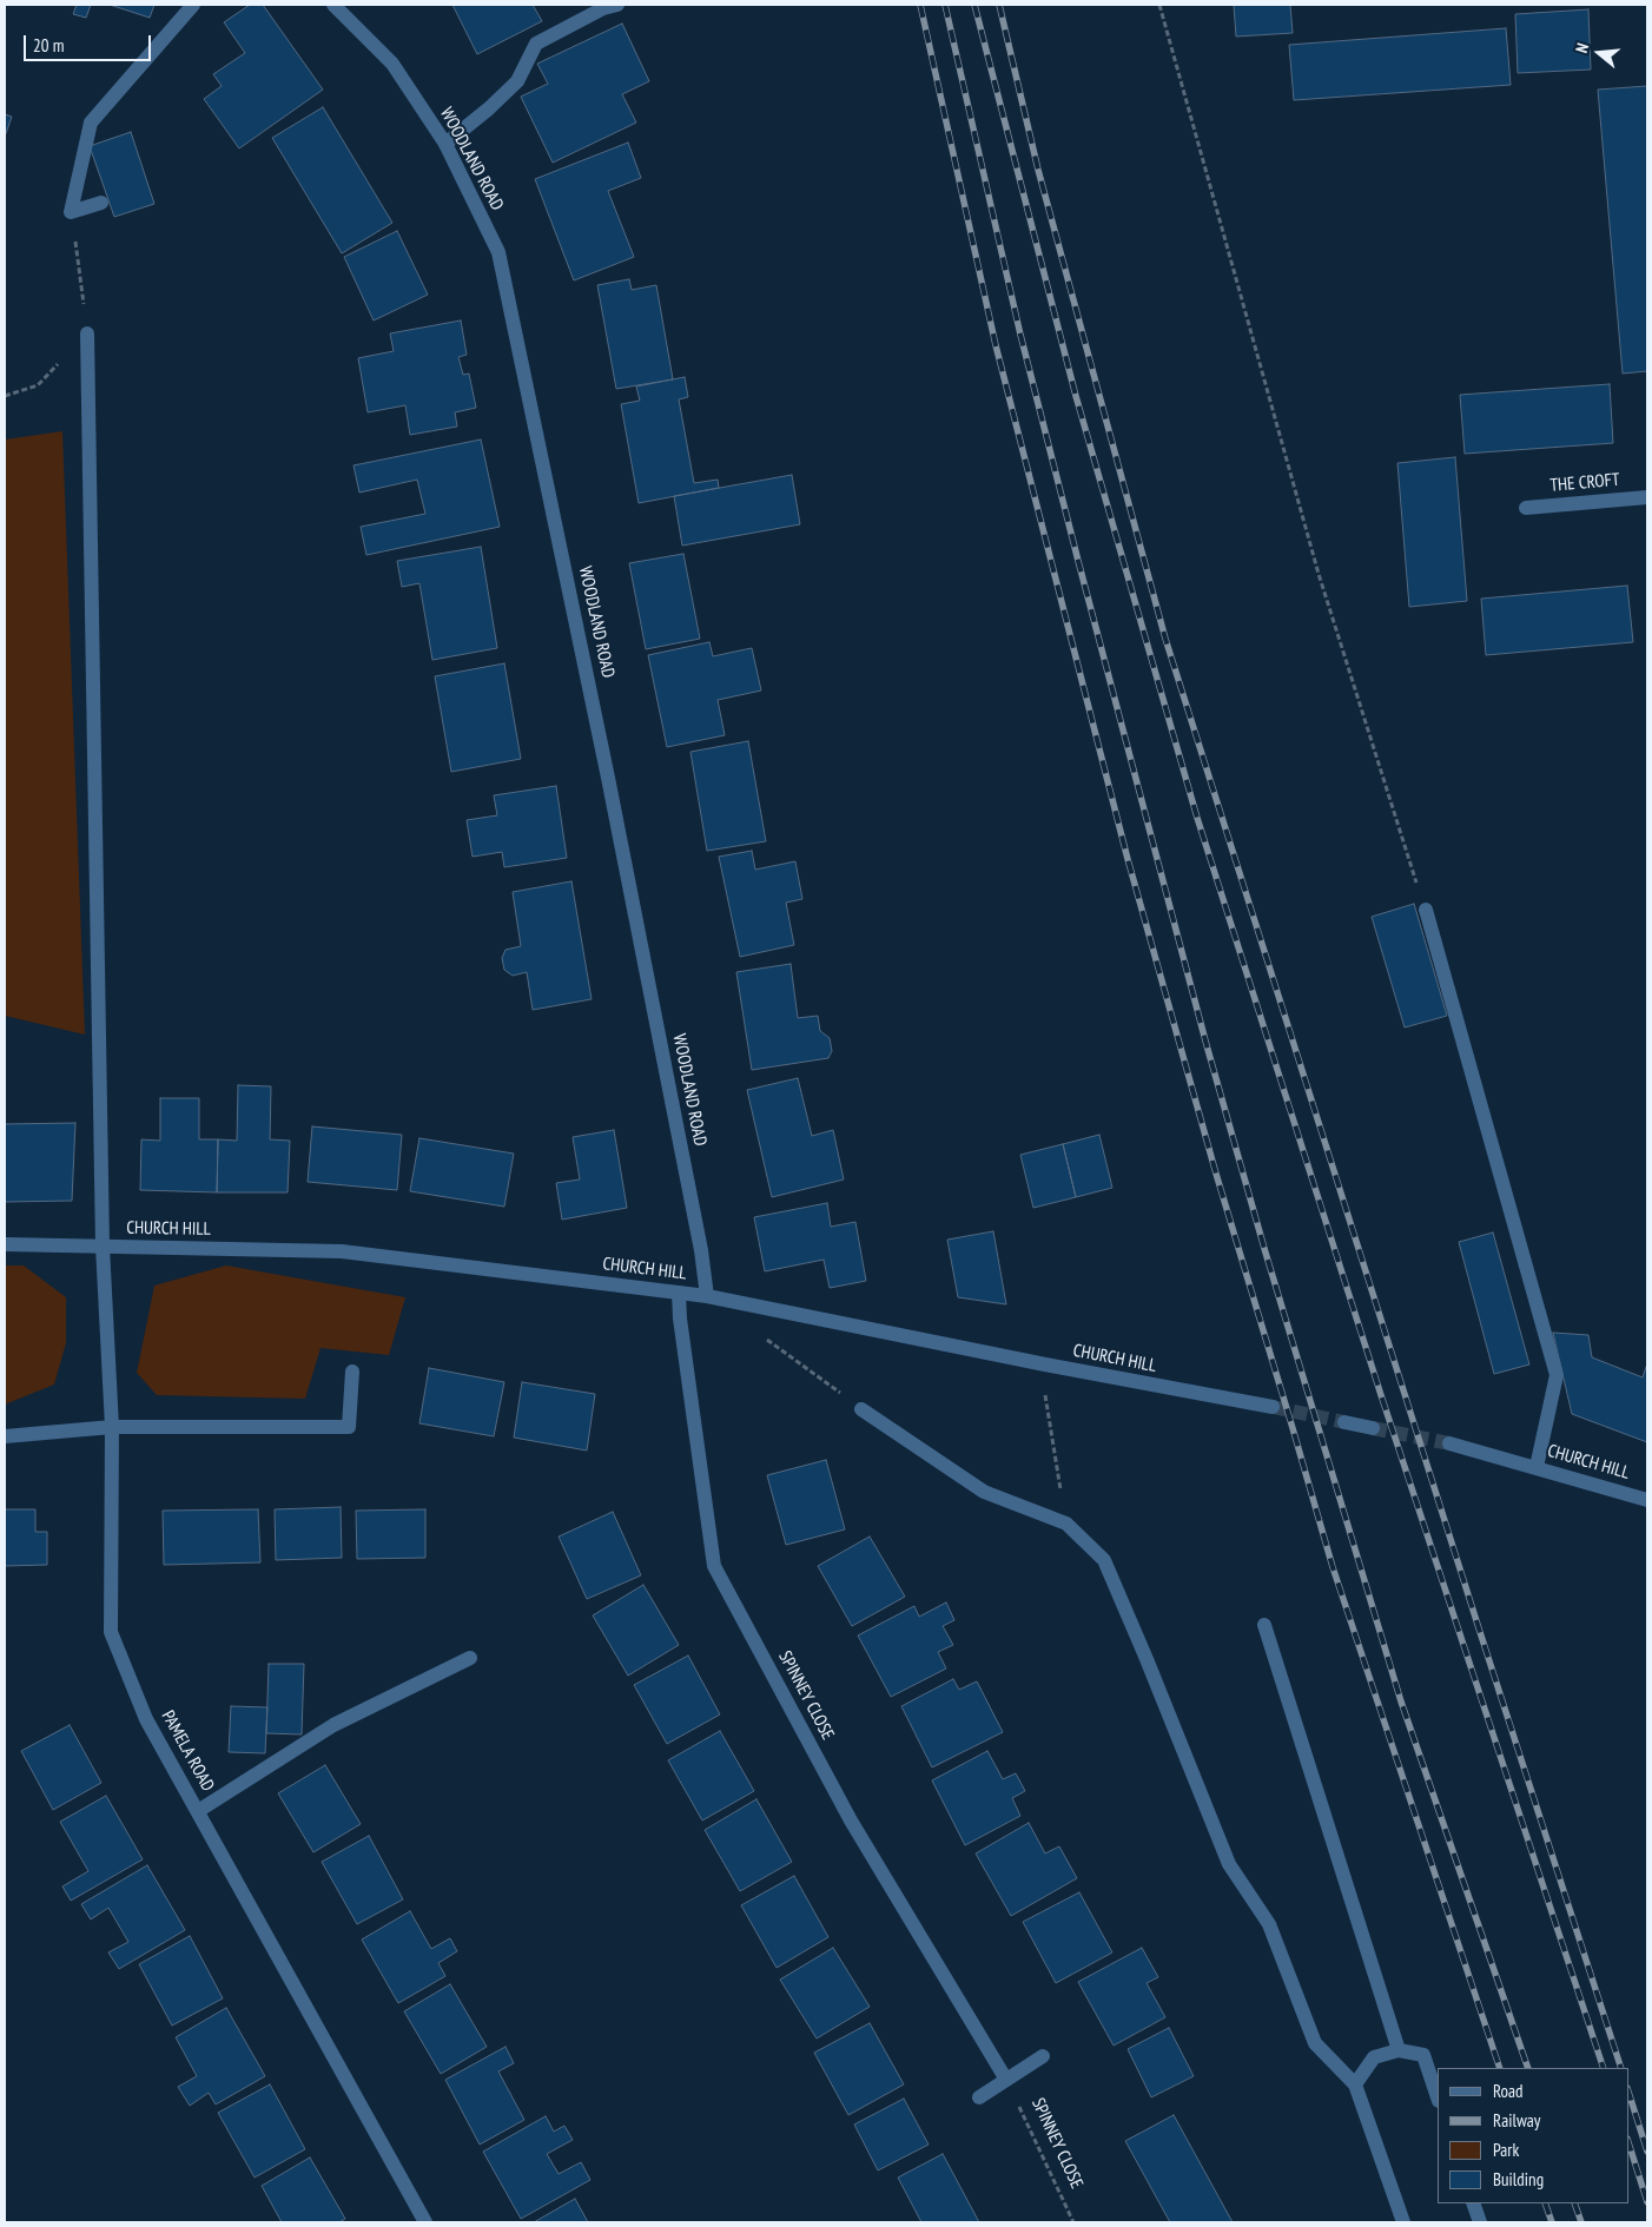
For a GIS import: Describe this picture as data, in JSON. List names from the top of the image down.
{
  "streets": {
    "street": [
      "WOODLAND ROAD",
      "THE CROFT",
      "CHURCH HILL",
      "SPINNEY CLOSE",
      "PAMELA ROAD"
    ]
  },
  "crossings": [
    ["WOODLAND ROAD", "CHURCH HILL"],
    ["CHURCH HILL", "SPINNEY CLOSE"],
    ["CHURCH HILL", "PAMELA ROAD"]
  ],
  "legend": [
    "Road",
    "Railway",
    "Park",
    "Building"
  ],
  "scale_bar": "20 m",
  "north": "left"
}
